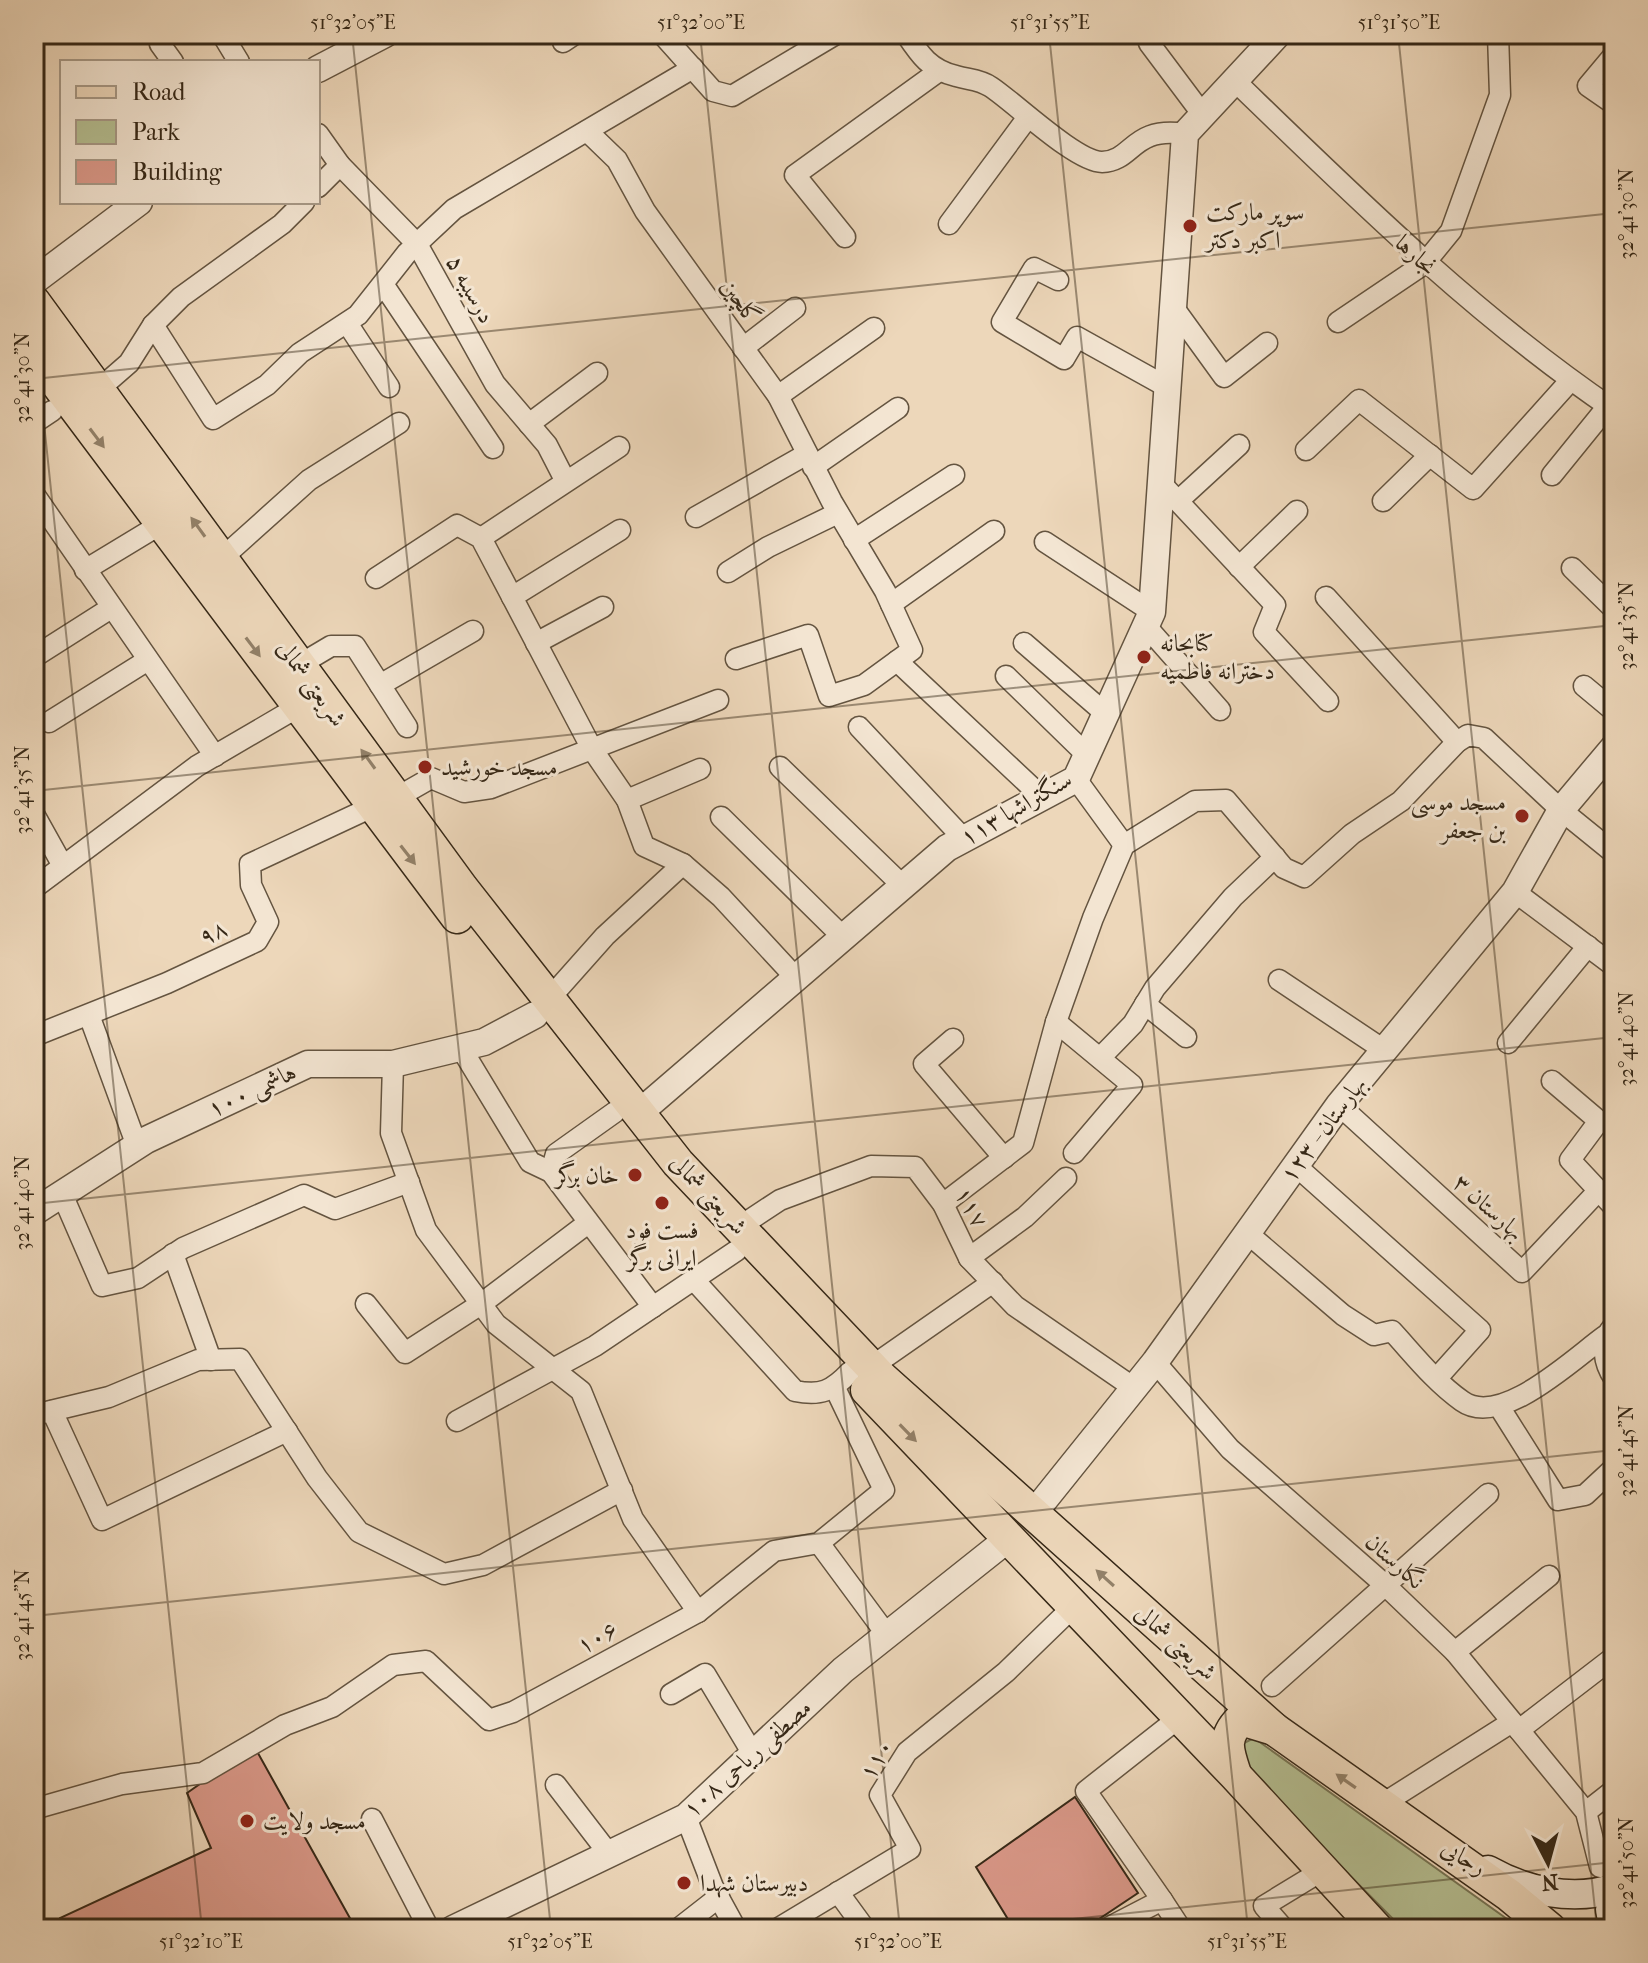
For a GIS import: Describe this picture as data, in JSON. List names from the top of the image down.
{
  "streets": {
    "main road": ["شریعتی شمالی", "رجایی"],
    "street": [
      "نجارها",
      "درسیبه ۵",
      "گلچین",
      "سنگتراشها ۱۱۳",
      "۹۸",
      "هاشمی ۱۰۰",
      "بهارستان - ۱۲۳",
      "۱۱۷",
      "بهارستان ۳",
      "نگارستان",
      "۱۰۶",
      "مصطفی ریاحی ۱۰۸",
      "۱۱۰"
    ]
  },
  "crossings": [
    ["شریعتی شمالی", "سنگتراشها ۱۱۳"],
    ["شریعتی شمالی", "۹۸"],
    ["شریعتی شمالی", "هاشمی ۱۰۰"],
    ["شریعتی شمالی", "بهارستان - ۱۲۳"],
    ["شریعتی شمالی", "۱۱۷"],
    ["شریعتی شمالی", "۱۰۶"],
    ["شریعتی شمالی", "مصطفی ریاحی ۱۰۸"],
    ["شریعتی شمالی", "۱۱۰"],
    ["شریعتی شمالی", "رجایی"],
    ["بهارستان - ۱۲۳", "۱۱۷"],
    ["بهارستان - ۱۲۳", "بهارستان ۳"],
    ["بهارستان - ۱۲۳", "نگارستان"]
  ],
  "places": [
    "سوپر مارکت اکبر دکتر",
    "کتابحانه دخترانه فاطمیه",
    "مسجد خورشید",
    "مسجد موسی بن جعفر",
    "خان برگر",
    "فست فود ایرانی برگر",
    "مسجد ولایت",
    "دبیرستان شهدا"
  ],
  "legend": ["Road", "Park", "Building"],
  "north": "bottom",
  "coordinates": [
    "51°32'05\"E",
    "51°32'00\"E",
    "51°31'55\"E",
    "51°31'50\"E",
    "32°41'30\"N",
    "32°41'35\"N",
    "32°41'40\"N",
    "32°41'45\"N",
    "32°41'50\"N",
    "51°32'10\"E"
  ]
}
